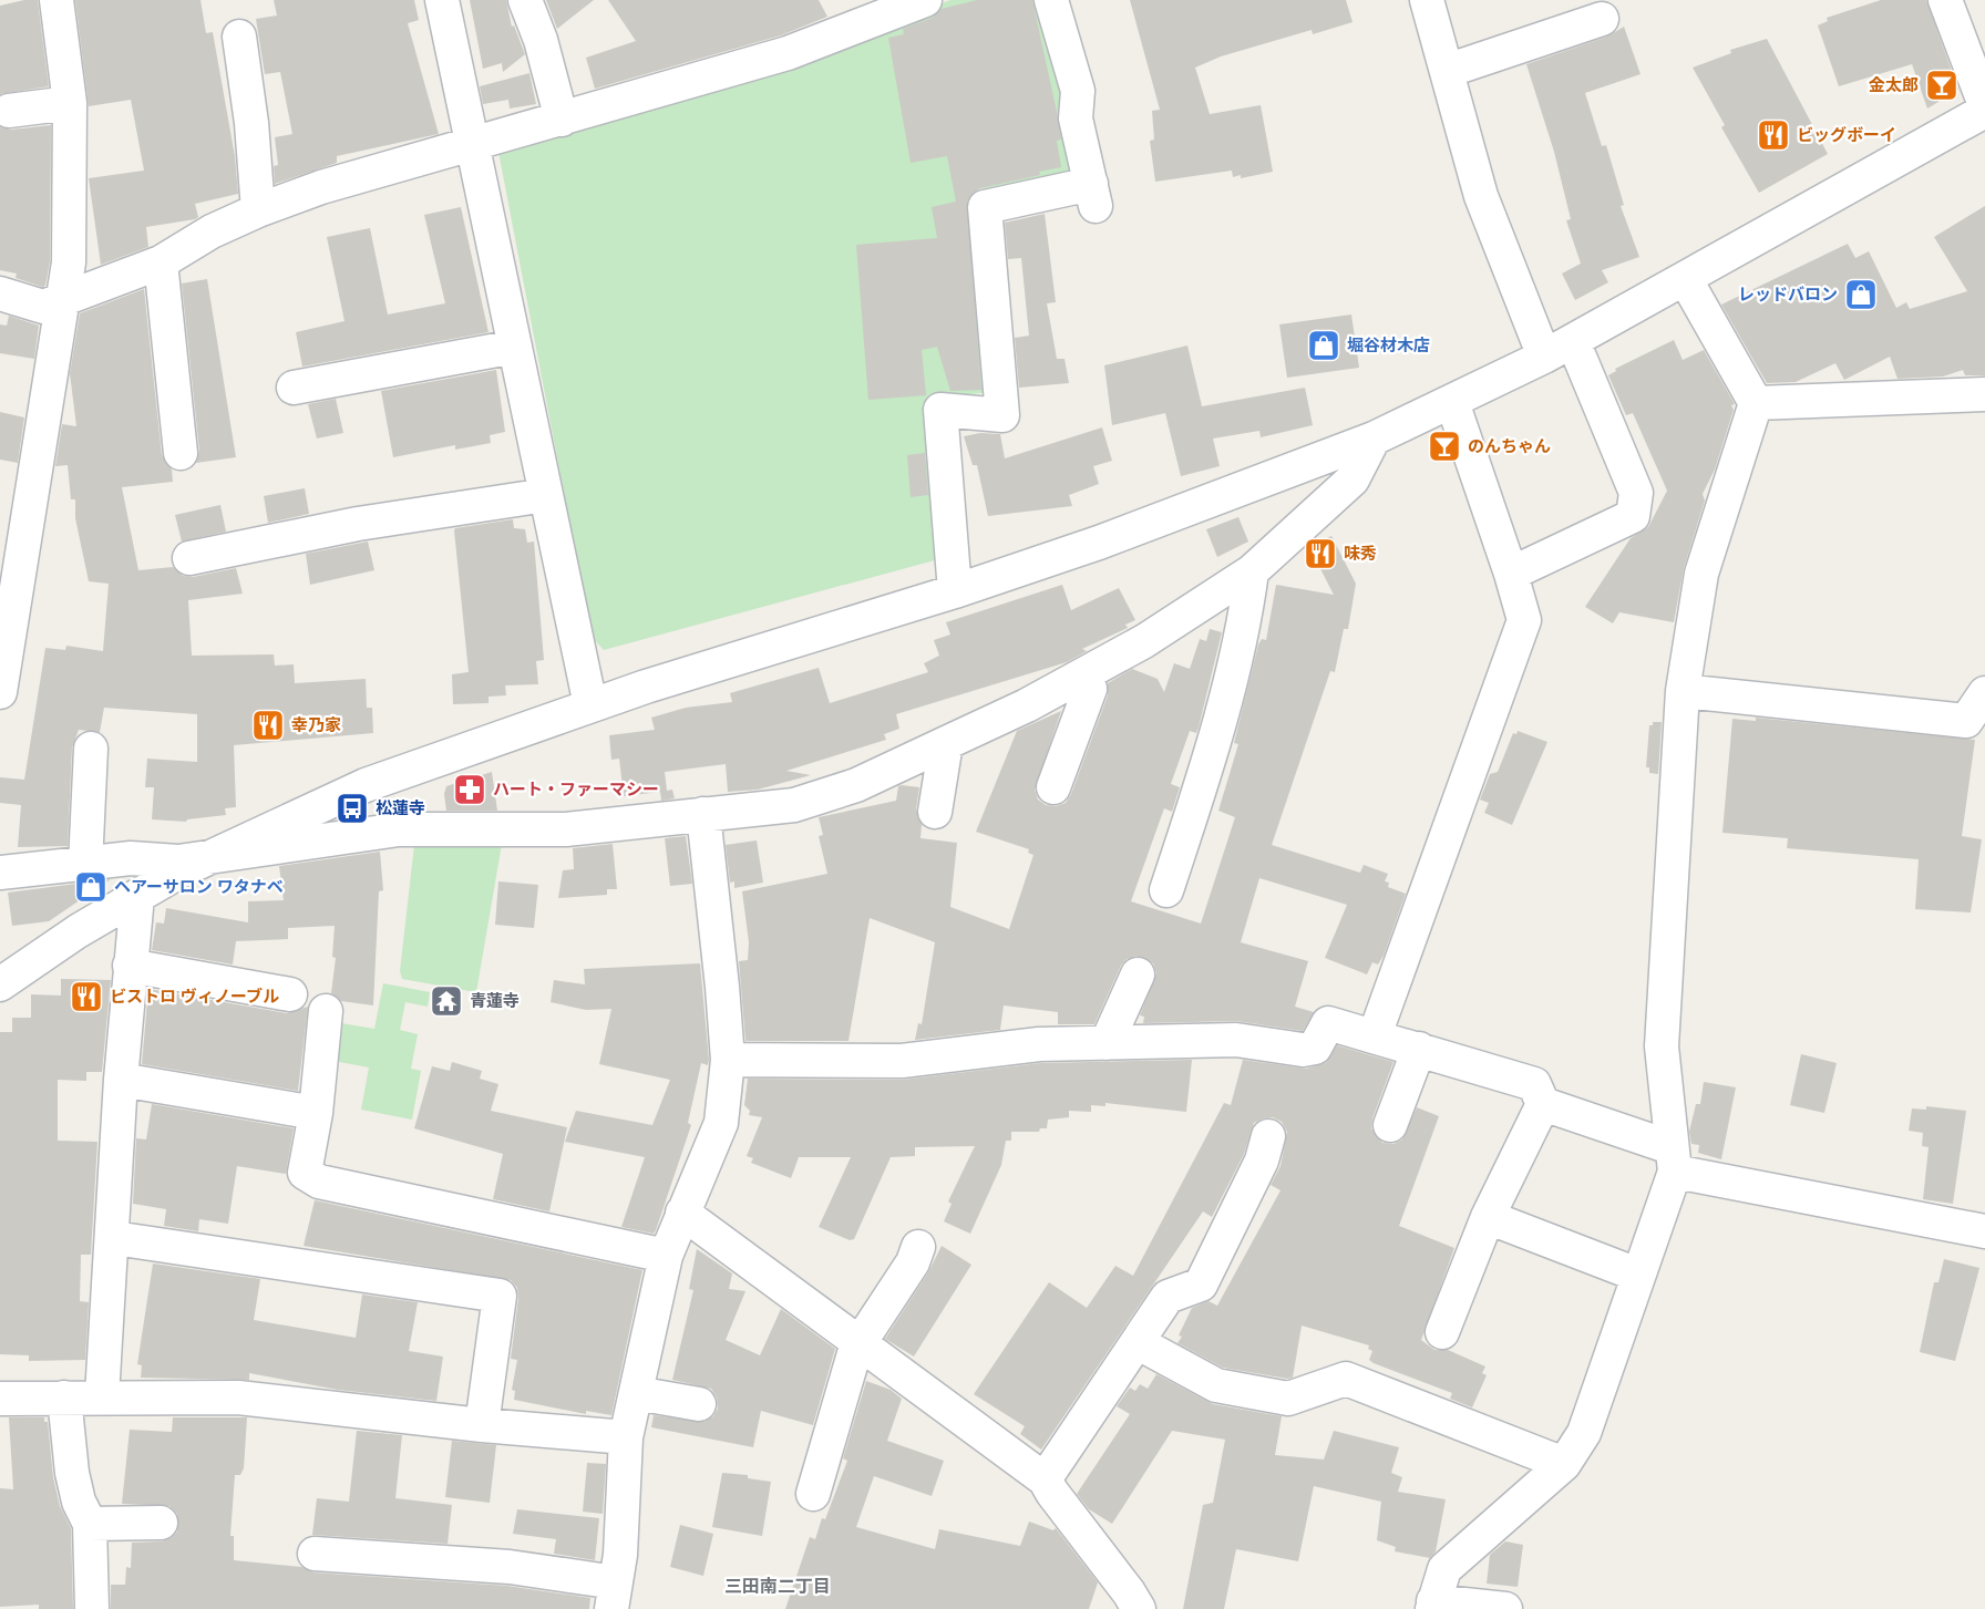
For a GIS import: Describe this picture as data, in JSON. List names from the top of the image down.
{
  "districts": ["三田南二丁目"],
  "places": {
    "bar": ["金太郎", "のんちゃん"],
    "restaurant": [
      "ビッグボーイ",
      "味秀",
      "幸乃家",
      "ビストロ ヴィノーブル"
    ],
    "shop": ["レッドバロン", "堀谷材木店", "ヘアーサロン ワタナベ"],
    "pharmacy": ["ハート・ファーマシー"],
    "bus stop": ["松蓮寺"],
    "temple": ["青蓮寺"]
  }
}
